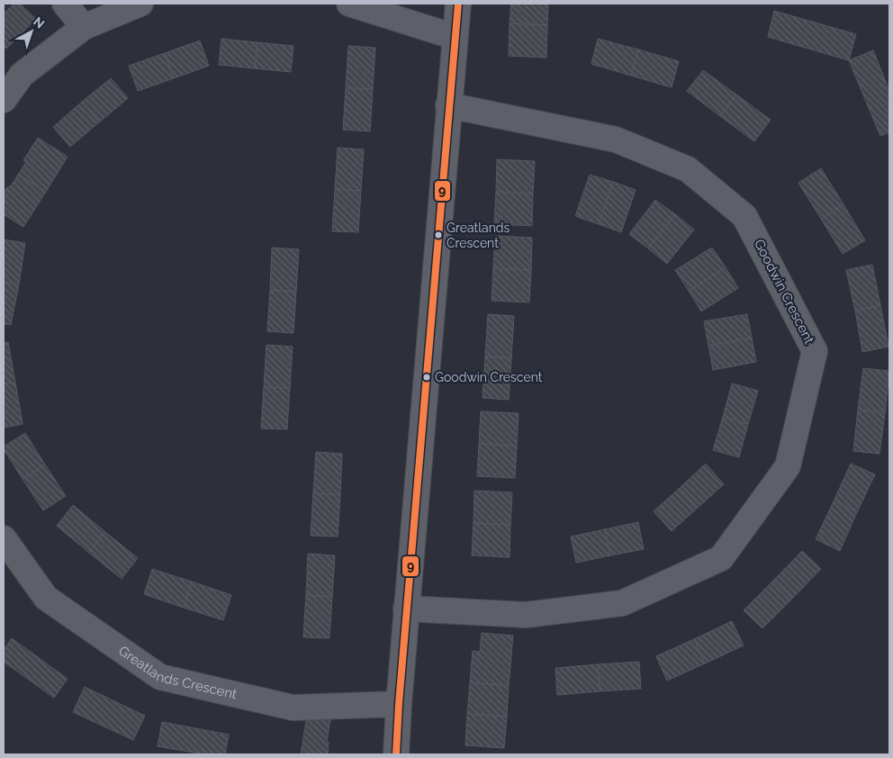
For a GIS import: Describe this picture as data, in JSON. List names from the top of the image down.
{
  "streets": {
    "street": ["Goodwin Crescent", "Greatlands Crescent"]
  },
  "places": ["Greatlands Crescent", "Goodwin Crescent"],
  "lines": ["transit line 9"],
  "north": "top right"
}
